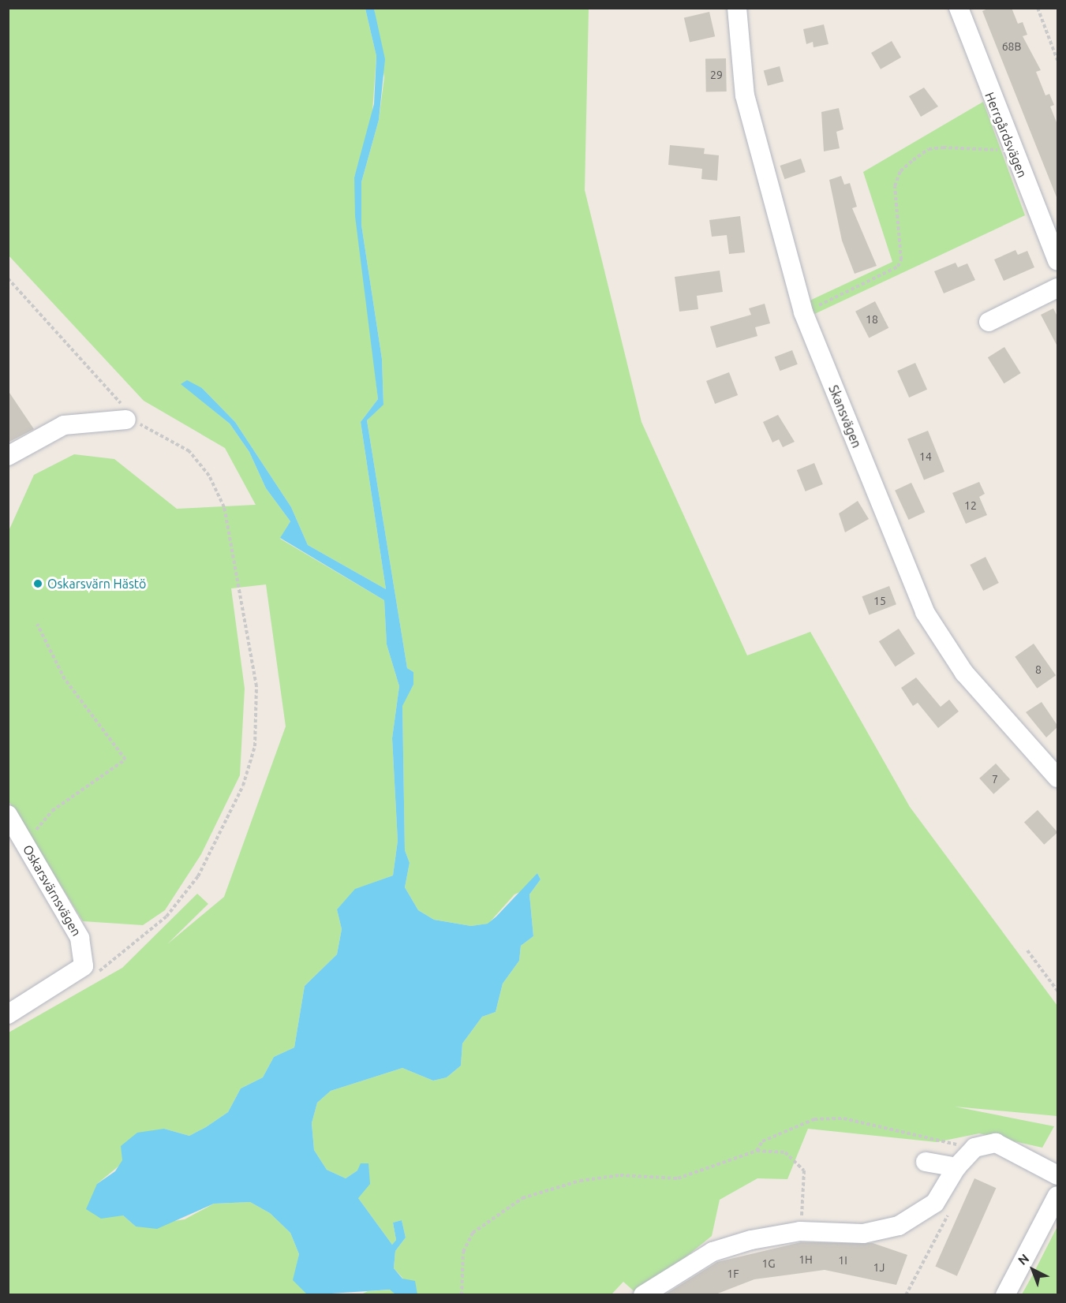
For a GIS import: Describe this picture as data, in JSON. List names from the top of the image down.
{
  "streets": {
    "street": ["Herrgårdsvägen", "Skansvägen", "Oskarsvärnsvägen"]
  },
  "places": ["Oskarsvärn Hästö"],
  "house_numbers": [
    "68B",
    "29",
    "18",
    "14",
    "12",
    "15",
    "8",
    "7",
    "1H",
    "1I",
    "1G",
    "1J",
    "1F"
  ],
  "north": "top left"
}
